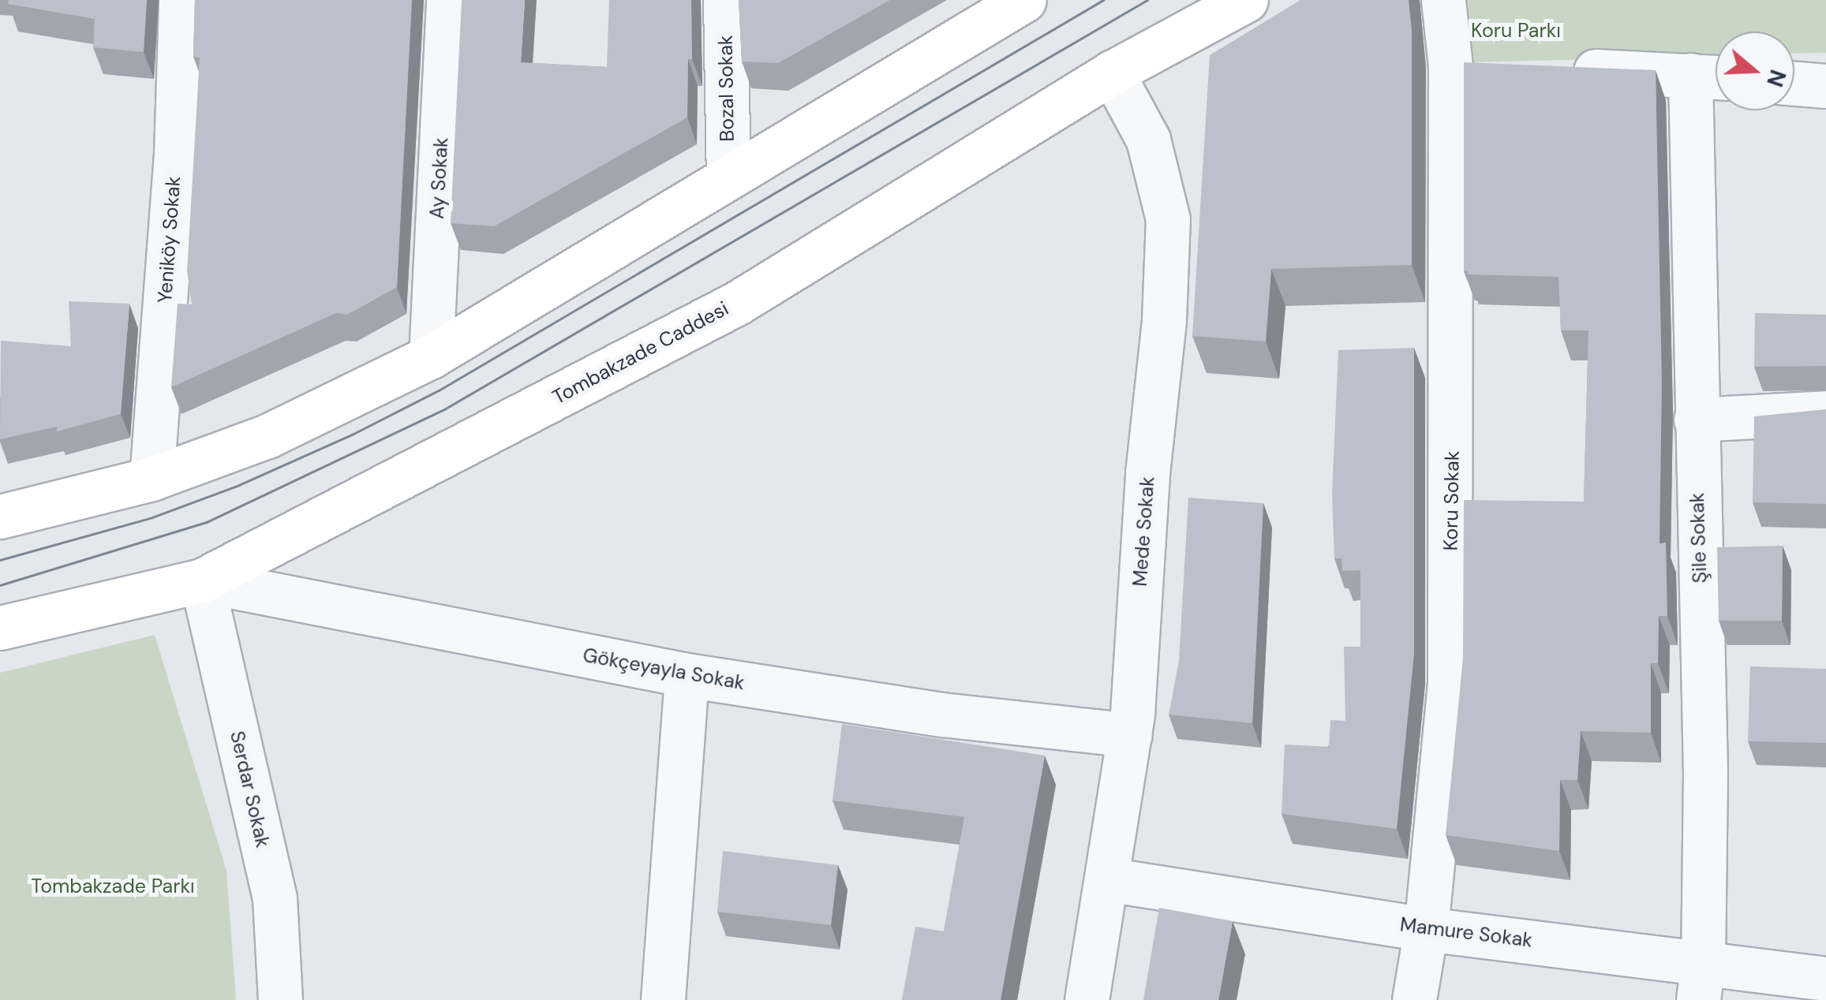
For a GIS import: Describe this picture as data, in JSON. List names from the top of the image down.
{
  "streets": {
    "main road": ["Tombakzade Caddesi"],
    "street": [
      "Bozal Sokak",
      "Ay Sokak",
      "Yeniköy Sokak",
      "Koru Sokak",
      "Mede Sokak",
      "Şile Sokak",
      "Gökçeyayla Sokak",
      "Serdar Sokak",
      "Mamure Sokak"
    ]
  },
  "crossings": [
    ["Tombakzade Caddesi", "Mede Sokak"],
    ["Tombakzade Caddesi", "Gökçeyayla Sokak"],
    ["Tombakzade Caddesi", "Serdar Sokak"],
    ["Koru Sokak", "Mamure Sokak"],
    ["Mede Sokak", "Gökçeyayla Sokak"],
    ["Mede Sokak", "Mamure Sokak"],
    ["Şile Sokak", "Mamure Sokak"],
    ["Gökçeyayla Sokak", "Serdar Sokak"]
  ],
  "parks": ["Koru Parkı", "Tombakzade Parkı"],
  "north": "right"
}
